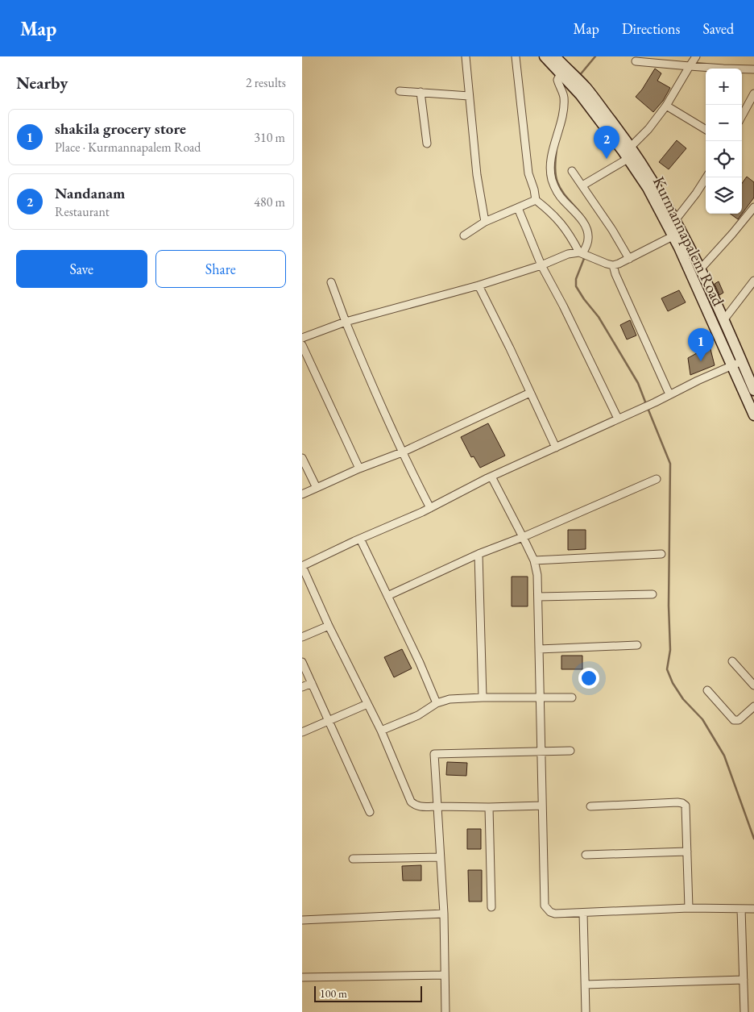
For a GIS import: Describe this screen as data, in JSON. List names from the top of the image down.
{
  "streets": {
    "main road": ["Kurmannapalem Road"]
  },
  "scale_bar": "100 m",
  "page": {
    "header": "Map",
    "nav": ["Map", "Directions", "Saved"],
    "heading": ["Nearby", "2 results"],
    "map_buttons": ["+", "−"],
    "list": [
      {
        "mark": "1",
        "name": "shakila grocery store",
        "note": "Place · Kurmannapalem Road",
        "value": "310 m"
      },
      {
        "mark": "2",
        "name": "Nandanam",
        "note": "Restaurant",
        "value": "480 m"
      }
    ],
    "pins": ["2", "1"],
    "buttons": ["Save", "Share"],
    "scale": "100 m"
  }
}
